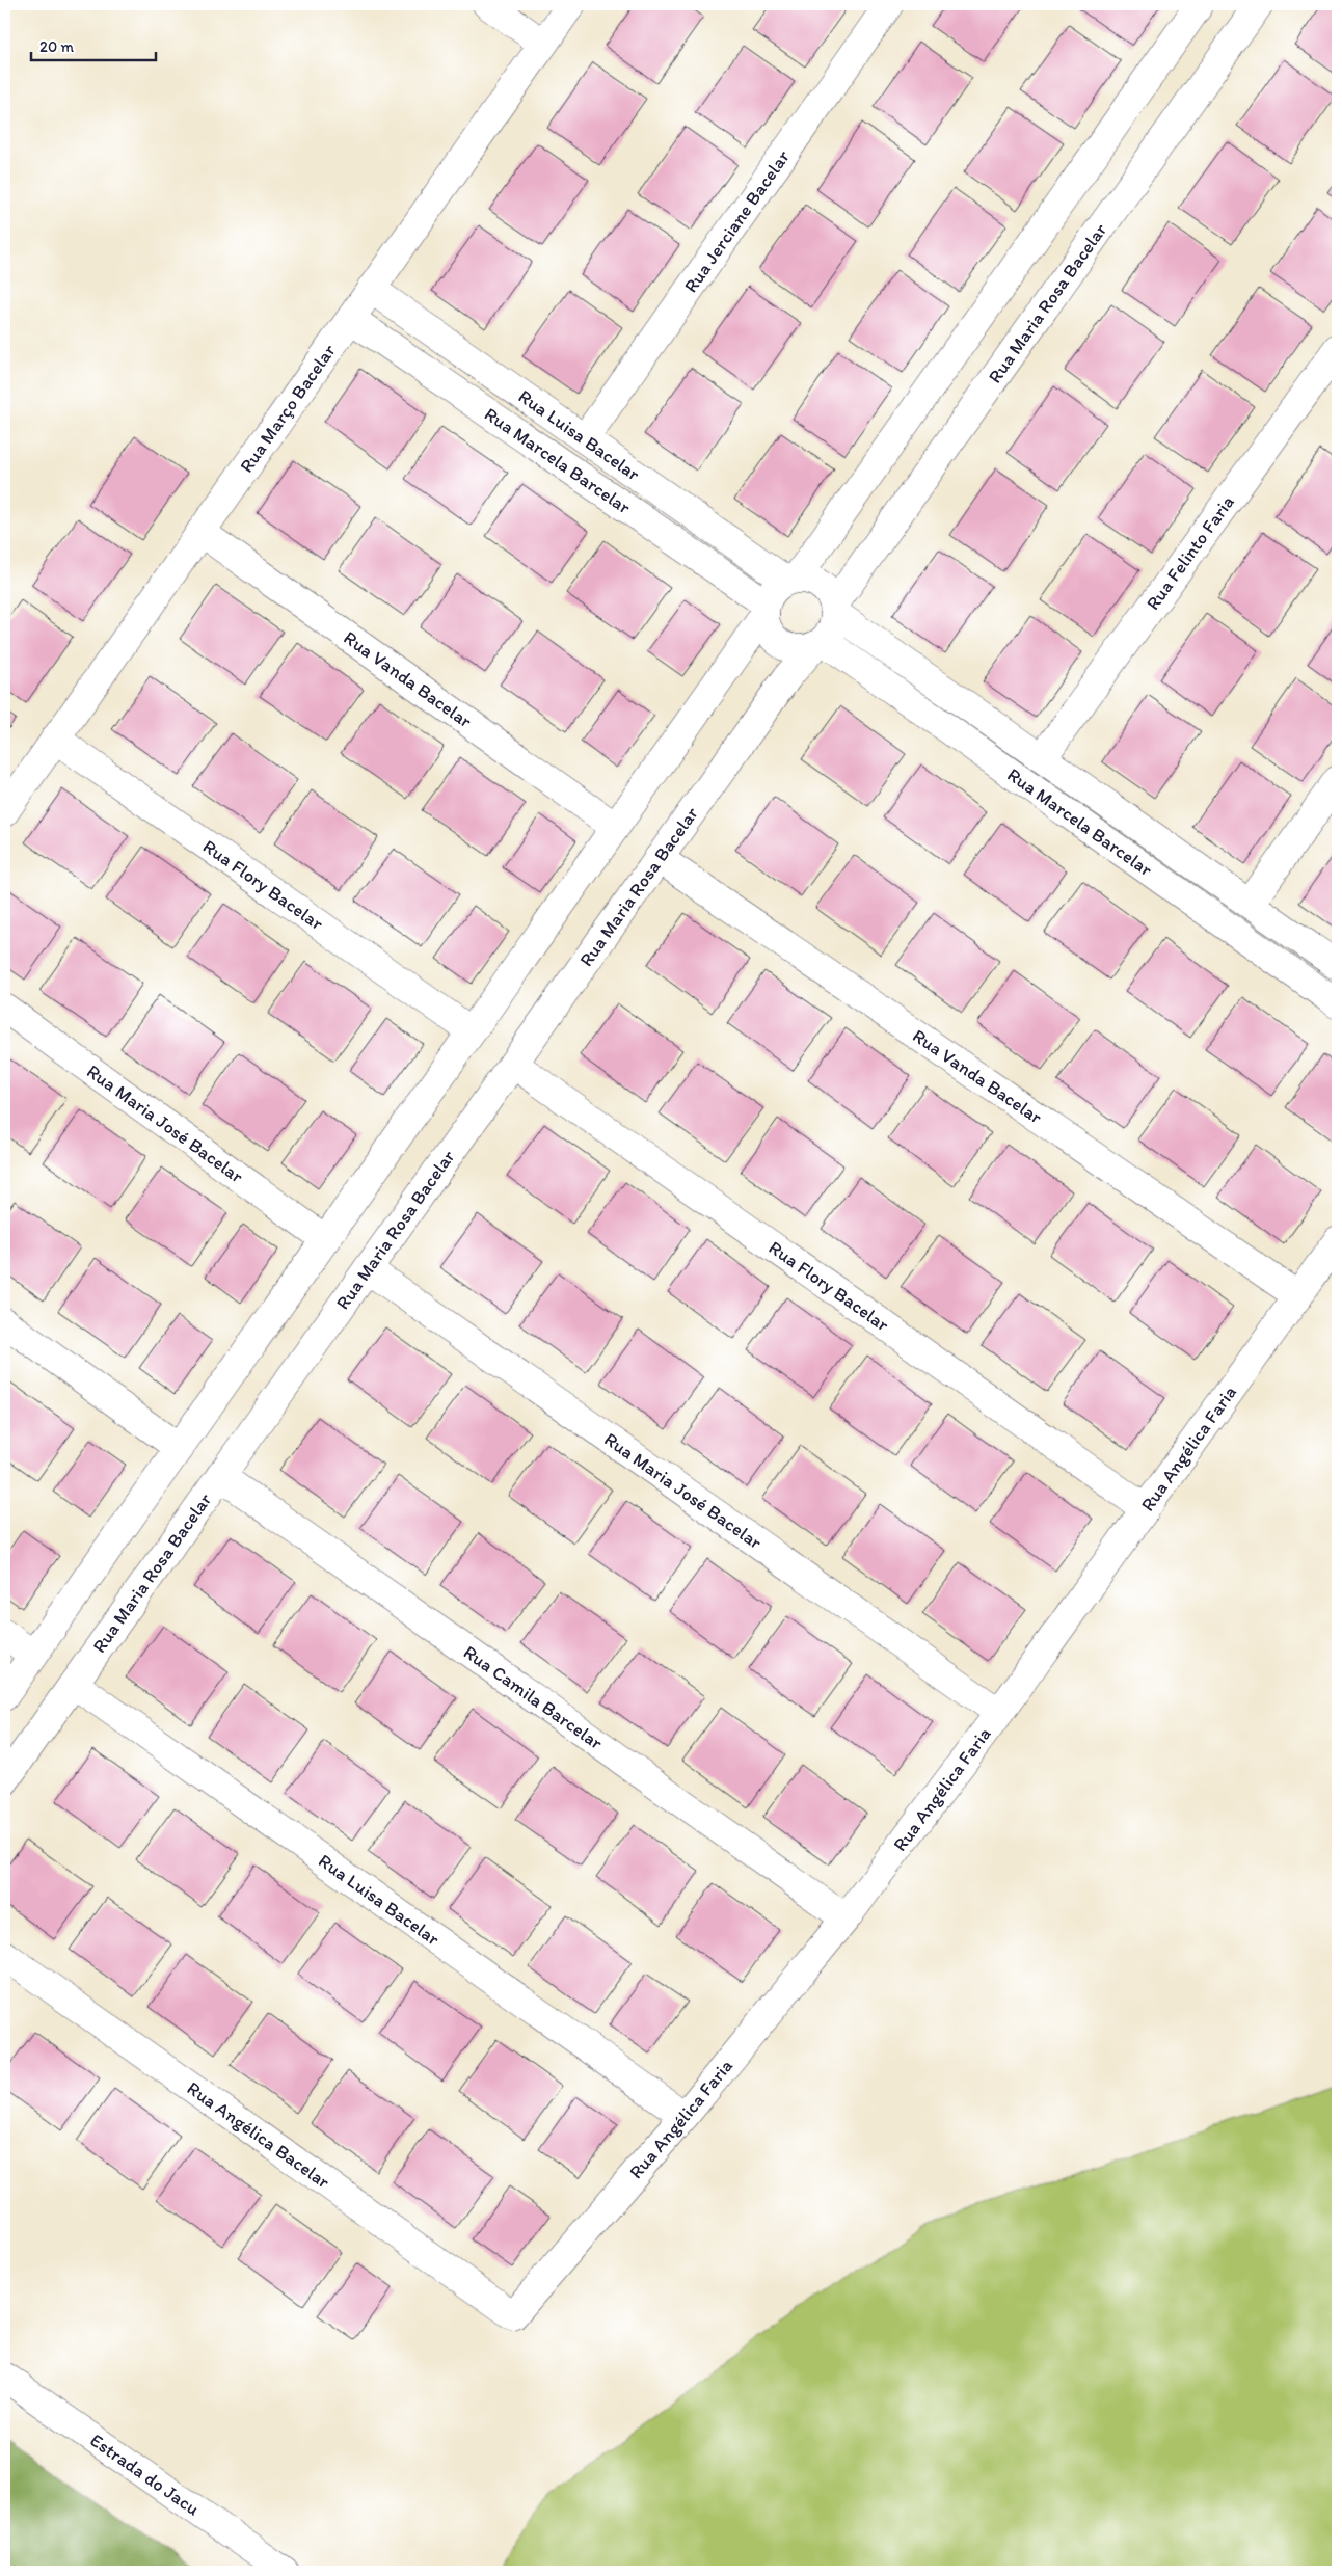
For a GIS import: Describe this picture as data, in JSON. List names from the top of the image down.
{
  "streets": {
    "street": [
      "Rua Jerciane Bacelar",
      "Rua Maria Rosa Bacelar",
      "Rua Março Bacelar",
      "Rua Luisa Bacelar",
      "Rua Marcela Barcelar",
      "Rua Felinto Faria",
      "Rua Vanda Bacelar",
      "Rua Flory Bacelar",
      "Rua Maria José Bacelar",
      "Rua Angélica Faria",
      "Rua Camila Barcelar",
      "Rua Angélica Bacelar",
      "Estrada do Jacu"
    ]
  },
  "crossings": [
    ["Rua Jerciane Bacelar", "Rua Luisa Bacelar"],
    ["Rua Maria Rosa Bacelar", "Rua Luisa Bacelar"],
    ["Rua Maria Rosa Bacelar", "Rua Marcela Barcelar"],
    ["Rua Maria Rosa Bacelar", "Rua Vanda Bacelar"],
    ["Rua Maria Rosa Bacelar", "Rua Flory Bacelar"],
    ["Rua Maria Rosa Bacelar", "Rua Maria José Bacelar"],
    ["Rua Maria Rosa Bacelar", "Rua Camila Barcelar"],
    ["Rua Março Bacelar", "Rua Luisa Bacelar"],
    ["Rua Março Bacelar", "Rua Marcela Barcelar"],
    ["Rua Março Bacelar", "Rua Vanda Bacelar"],
    ["Rua Março Bacelar", "Rua Flory Bacelar"],
    ["Rua Luisa Bacelar", "Rua Marcela Barcelar"],
    ["Rua Luisa Bacelar", "Rua Angélica Faria"],
    ["Rua Marcela Barcelar", "Rua Felinto Faria"],
    ["Rua Vanda Bacelar", "Rua Angélica Faria"],
    ["Rua Flory Bacelar", "Rua Angélica Faria"],
    ["Rua Maria José Bacelar", "Rua Angélica Faria"],
    ["Rua Angélica Faria", "Rua Camila Barcelar"],
    ["Rua Angélica Faria", "Rua Angélica Bacelar"]
  ],
  "scale_bar": "20 m"
}
